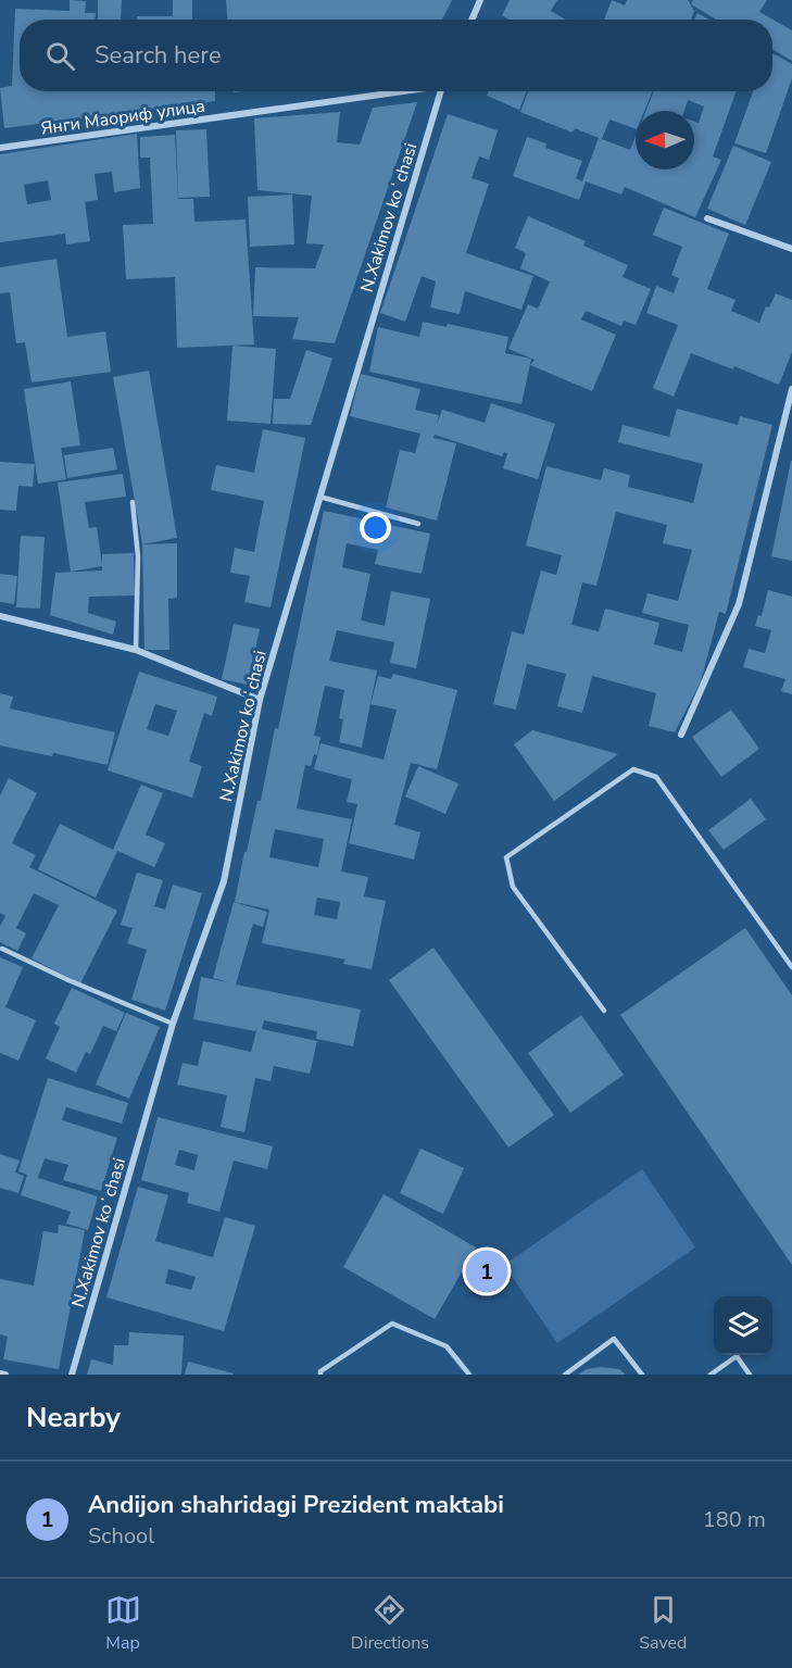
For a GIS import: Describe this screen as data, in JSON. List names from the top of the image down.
{
  "streets": {
    "street": ["Янги Маориф улица", "N.Xakimov koʻchasi"]
  },
  "north": "left",
  "page": {
    "search": "Search here",
    "pins": "1",
    "heading": "Nearby",
    "list": [
      {
        "mark": "1",
        "name": "Andijon shahridagi Prezident maktabi",
        "note": "School",
        "value": "180 m"
      }
    ],
    "nav": ["Map", "Directions", "Saved"]
  }
}
